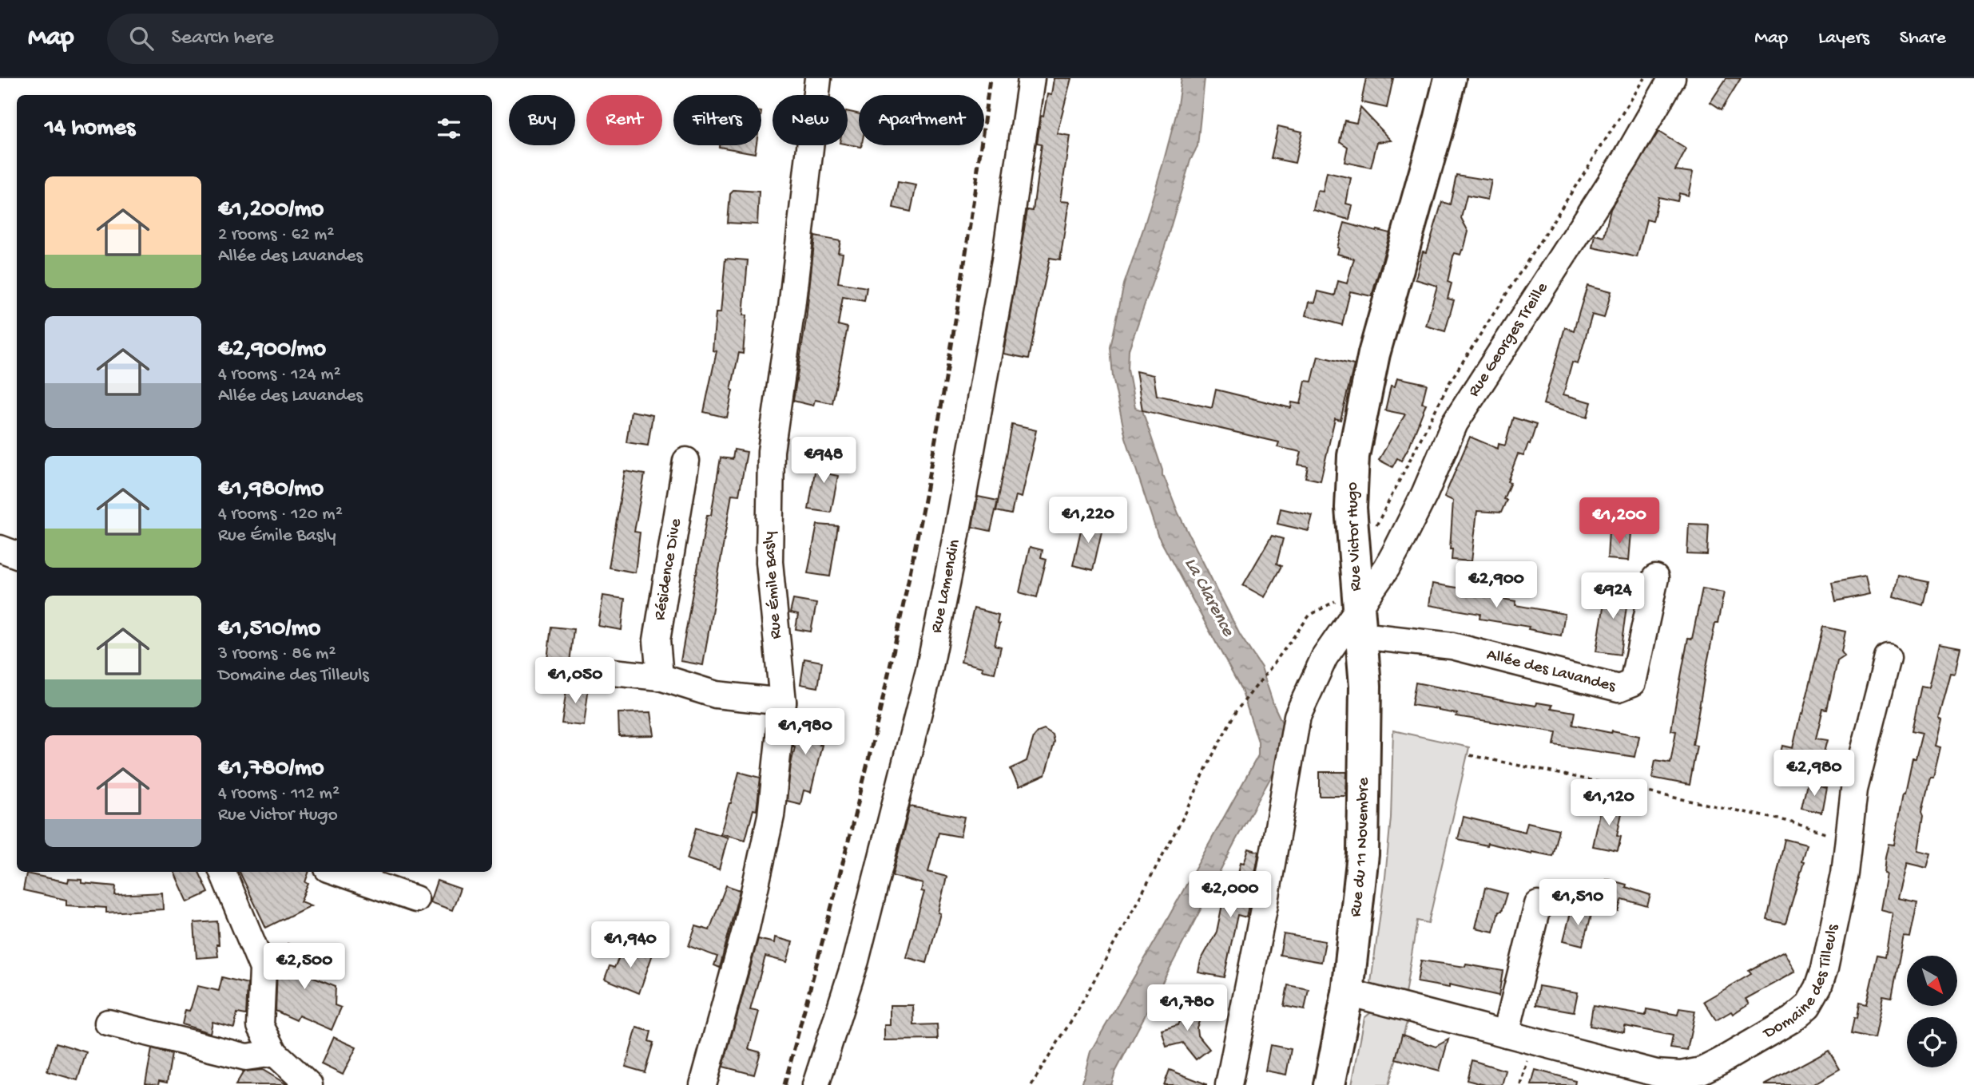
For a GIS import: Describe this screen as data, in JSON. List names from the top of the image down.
{
  "streets": {
    "main road": ["Rue Victor Hugo", "Rue du 11 Novembre"],
    "street": [
      "Rue Georges Treille",
      "Résidence Dive",
      "Rue Émile Basly",
      "Rue Lamendin",
      "Allée des Lavandes",
      "Domaine des Tilleuls"
    ]
  },
  "crossings": [
    ["Rue Georges Treille", "Rue Victor Hugo"],
    ["Rue Georges Treille", "Allée des Lavandes"],
    ["Rue Georges Treille", "Rue du 11 Novembre"],
    ["Rue Victor Hugo", "Allée des Lavandes"],
    ["Rue Victor Hugo", "Rue du 11 Novembre"],
    ["Allée des Lavandes", "Rue du 11 Novembre"],
    ["Rue du 11 Novembre", "Domaine des Tilleuls"]
  ],
  "water": ["La Clarence"],
  "north": "bottom right",
  "page": {
    "header": "Map",
    "search": "Search here",
    "nav": ["Map", "Layers", "Share"],
    "chip": [
      "Buy",
      "Rent",
      "Filters",
      "New",
      "Apartment"
    ],
    "heading": "14 homes",
    "list": [
      {
        "name": "€1,200/mo",
        "note": "2 rooms · 62 m² · Allée des Lavandes"
      },
      {
        "name": "€2,900/mo",
        "note": "4 rooms · 124 m² · Allée des Lavandes"
      },
      {
        "name": "€1,980/mo",
        "note": "4 rooms · 120 m² · Rue Émile Basly"
      },
      {
        "name": "€1,510/mo",
        "note": "3 rooms · 86 m² · Domaine des Tilleuls"
      },
      {
        "name": "€1,780/mo",
        "note": "4 rooms · 112 m² · Rue Victor Hugo"
      }
    ],
    "price": [
      "€948",
      "€1,220",
      "€1,200",
      "€2,900",
      "€924",
      "€1,050",
      "€1,980",
      "€2,980",
      "€1,120",
      "€2,000",
      "€1,510",
      "€1,940",
      "€2,500",
      "€1,780"
    ]
  }
}
